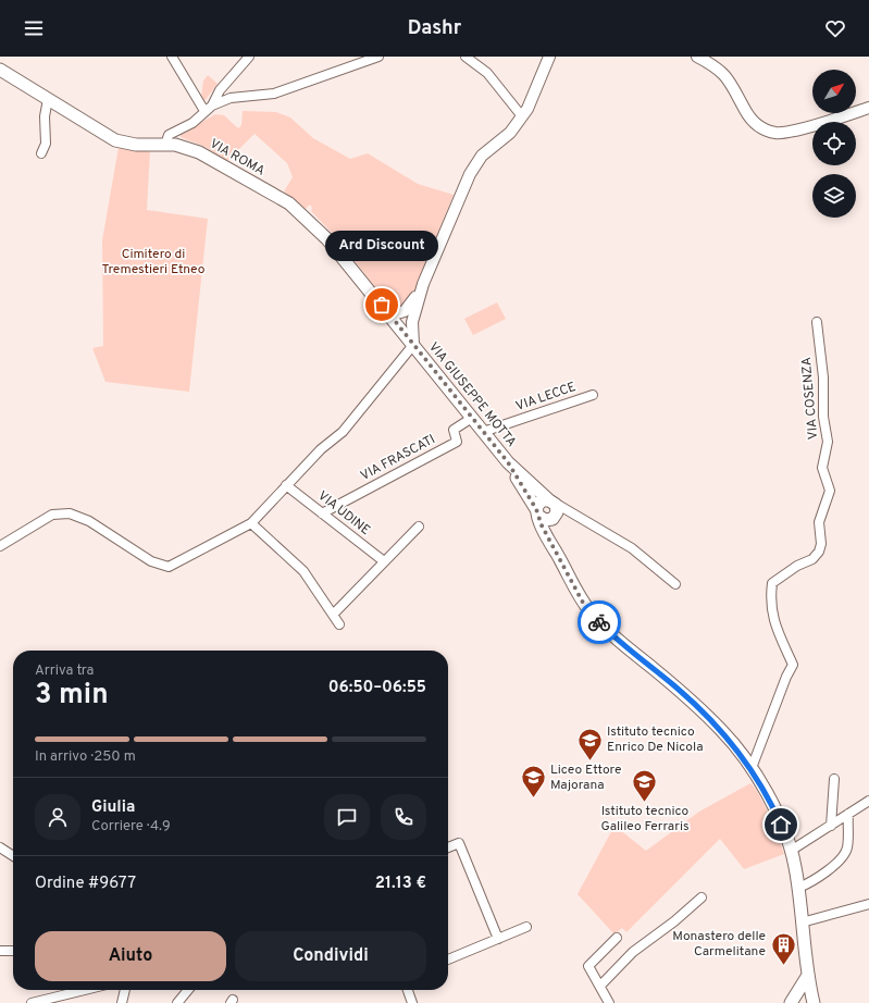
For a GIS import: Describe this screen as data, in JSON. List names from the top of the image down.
{
  "streets": {
    "main road": ["VIA ROMA", "VIA GIUSEPPE MOTTA"],
    "street": [
      "VIA LECCE",
      "VIA COSENZA",
      "VIA FRASCATI",
      "VIA UDINE"
    ]
  },
  "crossings": [
    ["VIA ROMA", "VIA GIUSEPPE MOTTA"],
    ["VIA GIUSEPPE MOTTA", "VIA LECCE"],
    ["VIA GIUSEPPE MOTTA", "VIA FRASCATI"],
    ["VIA FRASCATI", "VIA UDINE"]
  ],
  "parks": ["Cimitero di Tremestieri Etneo"],
  "places": {
    "other": ["Ard Discount"],
    "school or university": ["Istituto tecnico Enrico De Nicola", "Liceo Ettore Majorana", "Istituto tecnico Galileo Ferraris"],
    "building": ["Monastero delle Carmelitane"]
  },
  "north": "top right",
  "page": {
    "header": "Dashr",
    "bubble": "Ard Discount",
    "heading": ["3 min", "Arriva tra", "06:50–06:55"],
    "panel": [
      "Giulia",
      "Corriere · 4.9",
      "Ordine #9677",
      "21.13 €"
    ],
    "bar": "In arrivo · 250 m",
    "buttons": ["Aiuto", "Condividi"]
  }
}
